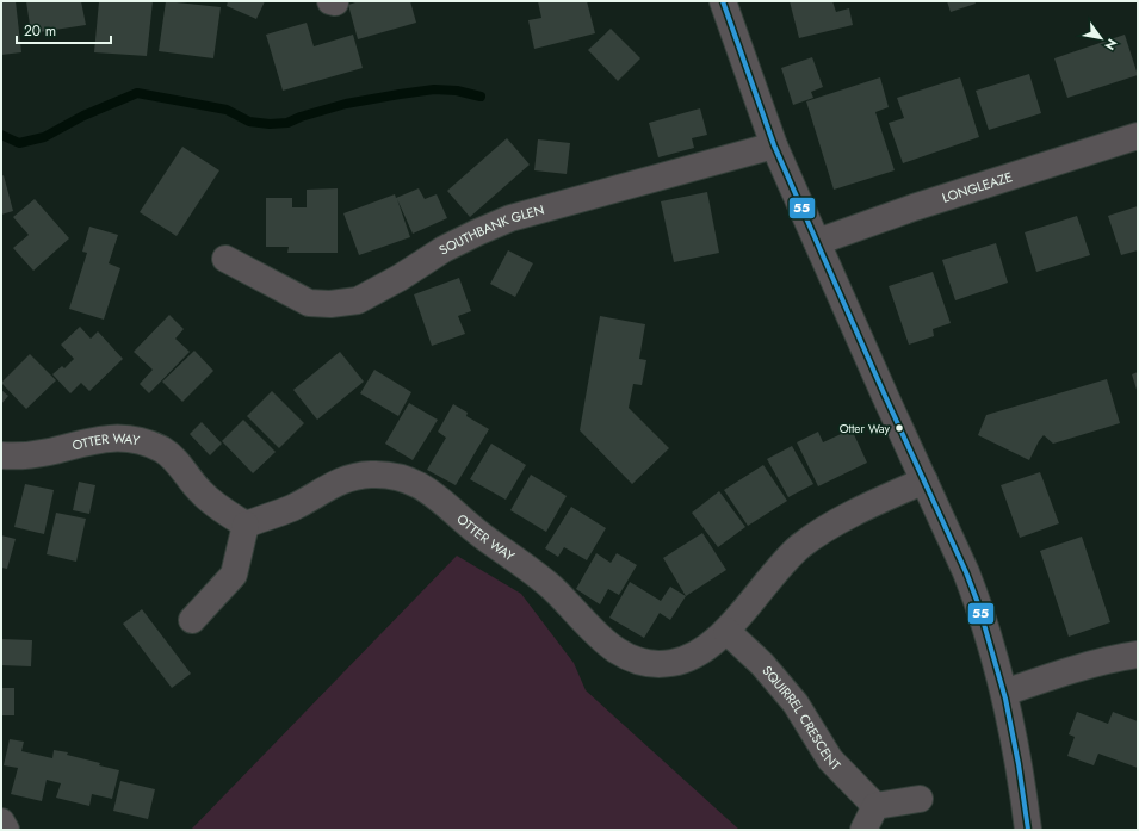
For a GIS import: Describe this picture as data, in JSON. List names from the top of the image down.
{
  "streets": {
    "street": [
      "LONGLEAZE",
      "SOUTHBANK GLEN",
      "OTTER WAY",
      "SQUIRREL CRESCENT"
    ]
  },
  "crossings": [
    ["OTTER WAY", "SQUIRREL CRESCENT"]
  ],
  "places": ["Otter Way"],
  "lines": ["transit line 55"],
  "scale_bar": "20 m",
  "north": "bottom right"
}
